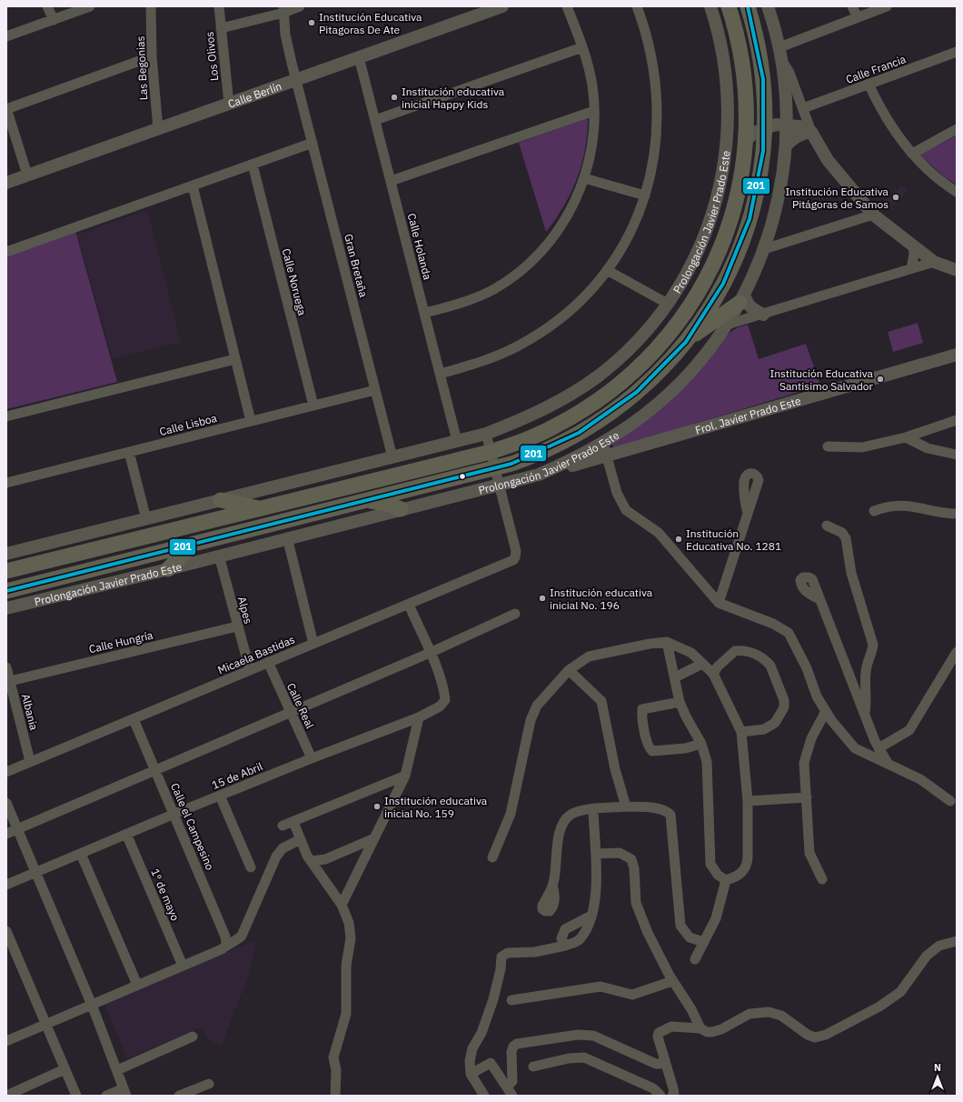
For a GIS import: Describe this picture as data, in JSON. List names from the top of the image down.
{
  "streets": {
    "main road": ["Prolongación Javier Prado Este"],
    "street": [
      "Los Olivos",
      "Las Begonias",
      "Calle Francia",
      "Calle Berlín",
      "Calle Holanda",
      "Gran Bretaña",
      "Calle Noruega",
      "Frol. Javier Prado Este",
      "Calle Lisboa",
      "Alpes",
      "Calle Hungría",
      "Micaela Bastidas",
      "Calle Real",
      "Albania",
      "15 de Abril",
      "Calle el Campesino",
      "1º de mayo"
    ]
  },
  "crossings": [
    ["Los Olivos", "Calle Berlín"],
    ["Las Begonias", "Calle Berlín"],
    ["Calle Berlín", "Calle Holanda"],
    ["Calle Berlín", "Gran Bretaña"],
    ["Prolongación Javier Prado Este", "Calle Holanda"],
    ["Prolongación Javier Prado Este", "Gran Bretaña"],
    ["Prolongación Javier Prado Este", "Frol. Javier Prado Este"],
    ["Prolongación Javier Prado Este", "Alpes"],
    ["Prolongación Javier Prado Este", "Micaela Bastidas"],
    ["Gran Bretaña", "Calle Lisboa"],
    ["Calle Noruega", "Calle Lisboa"],
    ["Alpes", "Calle Hungría"],
    ["Alpes", "Micaela Bastidas"],
    ["Calle Hungría", "Albania"],
    ["Micaela Bastidas", "Calle Real"],
    ["Micaela Bastidas", "Albania"],
    ["Micaela Bastidas", "Calle el Campesino"],
    ["Calle Real", "15 de Abril"],
    ["15 de Abril", "Calle el Campesino"],
    ["15 de Abril", "1º de mayo"]
  ],
  "places": [
    "Institución Educativa Pitagoras De Ate",
    "Institución educativa inicial Happy Kids",
    "Institución Educativa Pitágoras de Samos",
    "Institución Educativa Santisimo Salvador",
    "Institución Educativa No. 1281",
    "Institución educativa inicial No. 196",
    "Institución educativa inicial No. 159"
  ],
  "lines": ["transit line 201"],
  "north": "top"
}
